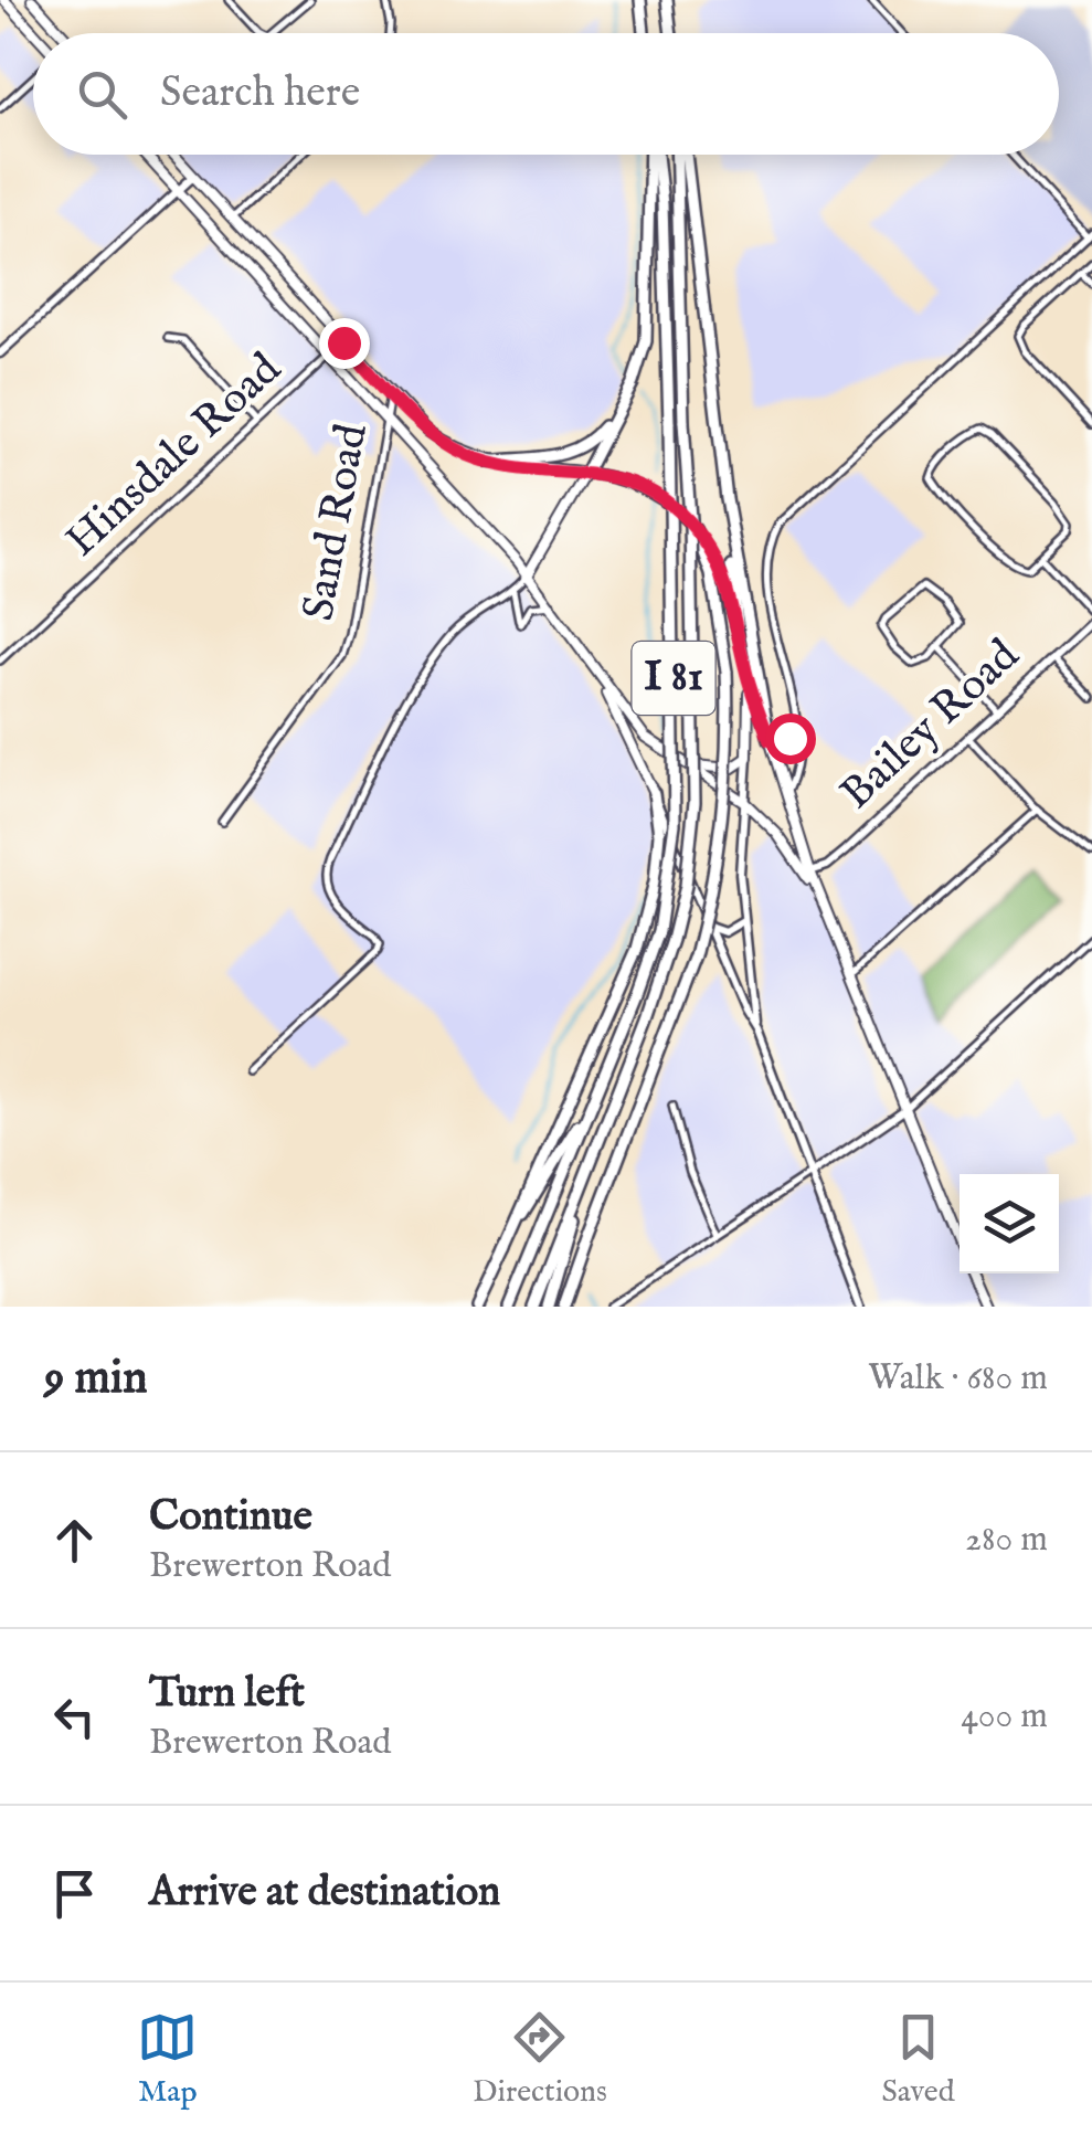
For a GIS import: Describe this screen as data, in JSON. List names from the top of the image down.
{
  "streets": {
    "highway": ["I 81"],
    "main road": ["Bailey Road"],
    "street": ["Hinsdale Road", "Sand Road"]
  },
  "page": {
    "search": "Search here",
    "heading": ["9 min", "Walk · 680 m"],
    "list": [
      ["Continue", "Brewerton Road", "280 m"],
      ["Turn left", "Brewerton Road", "400 m"],
      "Arrive at destination"
    ],
    "nav": ["Map", "Directions", "Saved"]
  }
}
